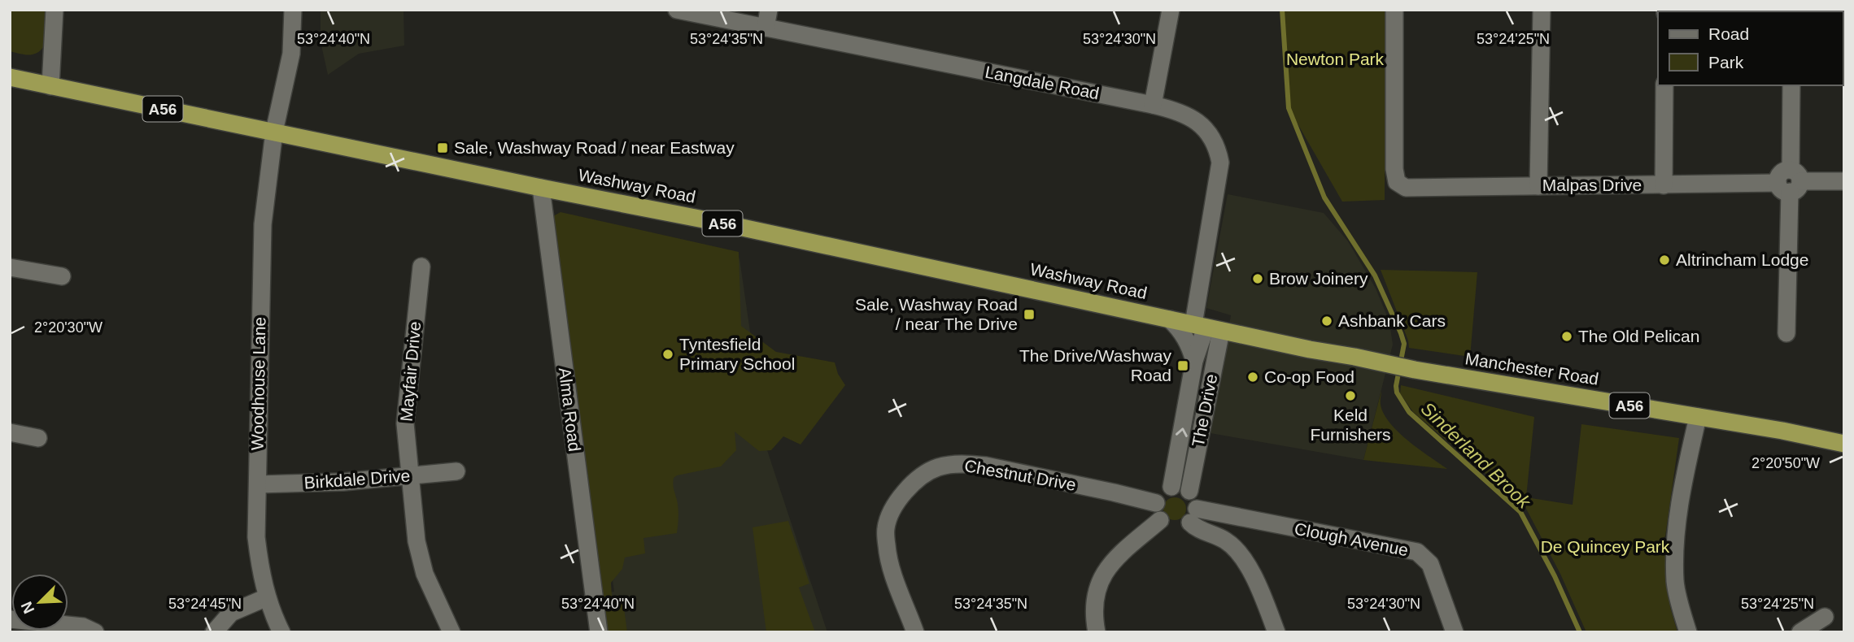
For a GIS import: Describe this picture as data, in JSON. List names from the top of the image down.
{
  "streets": {
    "highway": ["A56", "Washway Road", "Manchester Road"],
    "street": [
      "Langdale Road",
      "Malpas Drive",
      "Mayfair Drive",
      "Woodhouse Lane",
      "Alma Road",
      "The Drive",
      "Chestnut Drive",
      "Birkdale Drive",
      "Clough Avenue"
    ]
  },
  "crossings": [
    ["Langdale Road", "Washway Road"],
    ["Langdale Road", "The Drive"],
    ["Washway Road", "Manchester Road"],
    ["Washway Road", "Woodhouse Lane"],
    ["Washway Road", "Alma Road"],
    ["Washway Road", "The Drive"],
    ["Mayfair Drive", "Birkdale Drive"],
    ["Woodhouse Lane", "Birkdale Drive"],
    ["The Drive", "Chestnut Drive"],
    ["The Drive", "Clough Avenue"],
    ["Chestnut Drive", "Clough Avenue"]
  ],
  "water": ["Sinderland Brook"],
  "parks": ["Newton Park", "De Quincey Park"],
  "places": {
    "transit": ["Sale, Washway Road / near Eastway", "Sale, Washway Road / near The Drive", "The Drive/Washway Road"],
    "other": [
      "Altrincham Lodge",
      "Brow Joinery",
      "Ashbank Cars",
      "The Old Pelican",
      "Tyntesfield Primary School",
      "Co-op Food",
      "Keld Furnishers"
    ]
  },
  "legend": ["Road", "Park"],
  "north": "bottom left",
  "coordinates": [
    "53°24'40\"N",
    "53°24'35\"N",
    "53°24'30\"N",
    "53°24'25\"N",
    "2°20'30\"W",
    "2°20'50\"W",
    "53°24'45\"N"
  ]
}
